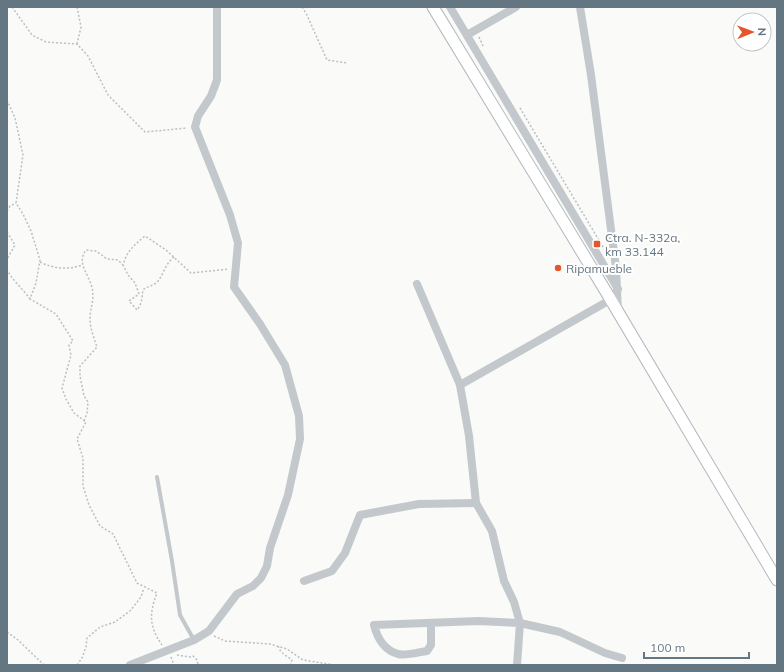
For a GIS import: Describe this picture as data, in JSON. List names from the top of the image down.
{
  "places": {
    "transit": ["Ctra. N-332a, km 33.144"],
    "other": ["Ripamueble"]
  },
  "scale_bar": "100 m",
  "north": "right"
}
